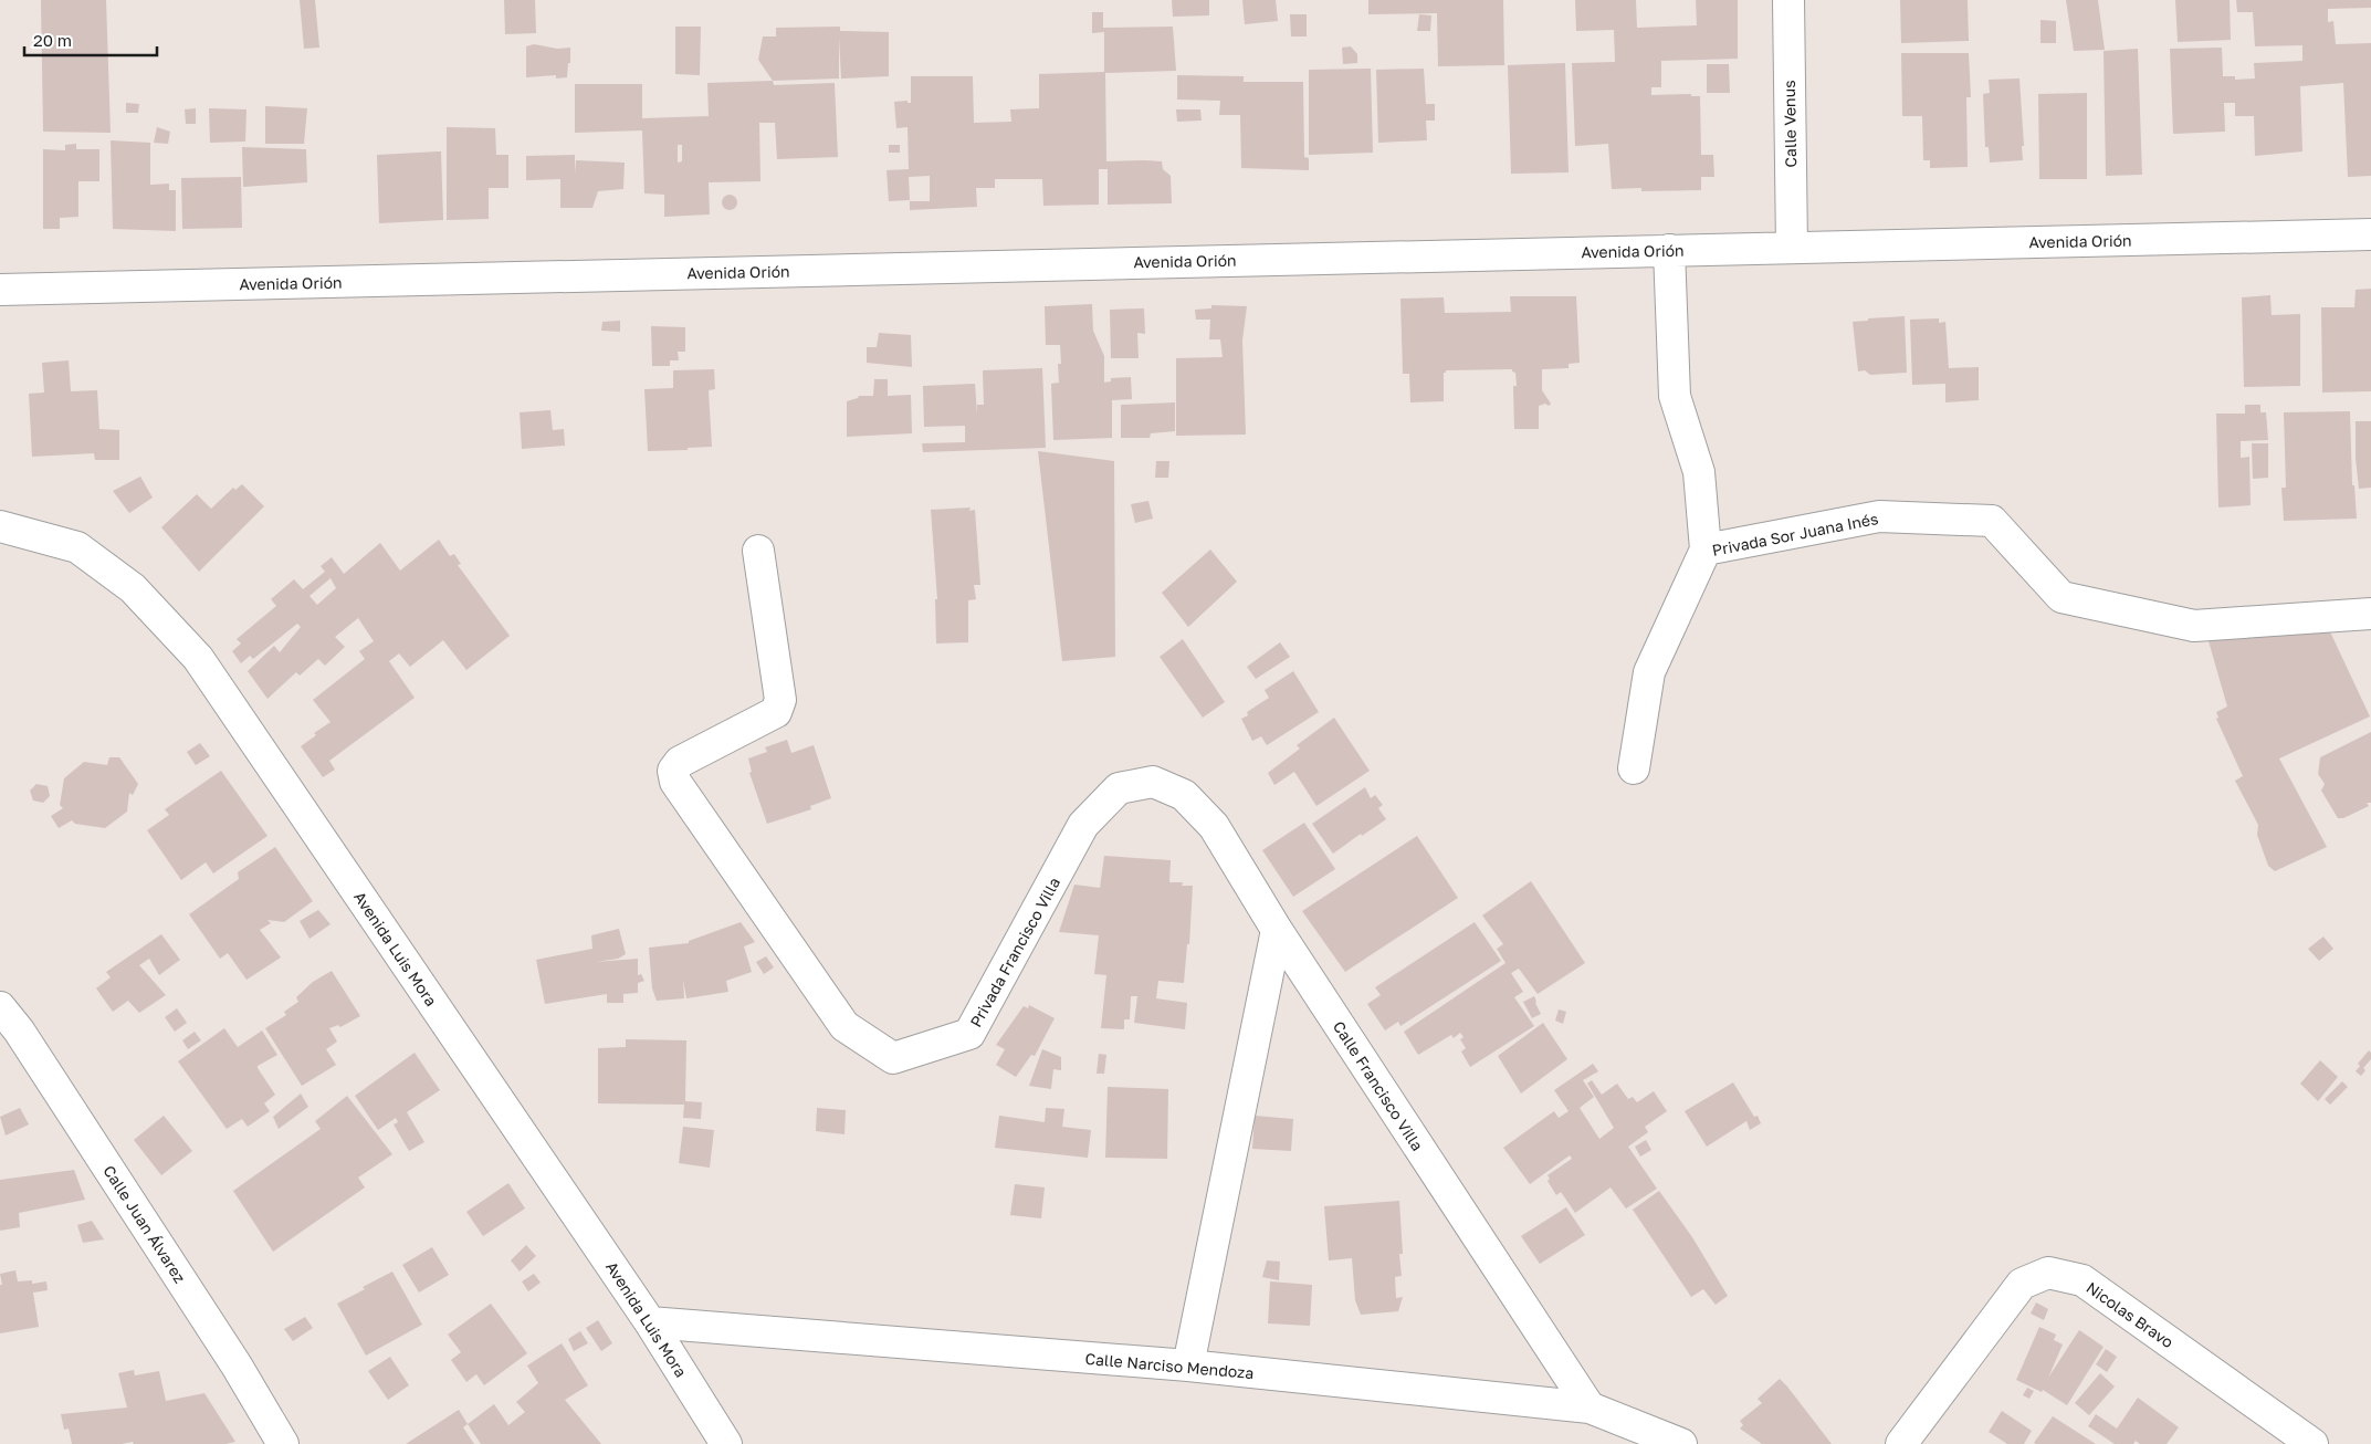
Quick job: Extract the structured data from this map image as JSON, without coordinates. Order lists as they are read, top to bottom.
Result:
{
  "streets": {
    "street": [
      "Calle Venus",
      "Avenida Orión",
      "Privada Sor Juana Inés",
      "Avenida Luis Mora",
      "Privada Francisco Villa",
      "Calle Francisco Villa",
      "Calle Juan Álvarez",
      "Nicolas Bravo",
      "Calle Narciso Mendoza"
    ]
  },
  "crossings": [
    ["Calle Venus", "Avenida Orión"],
    ["Avenida Luis Mora", "Calle Narciso Mendoza"],
    ["Privada Francisco Villa", "Calle Francisco Villa"],
    ["Calle Francisco Villa", "Calle Narciso Mendoza"]
  ],
  "scale_bar": "20 m"
}
